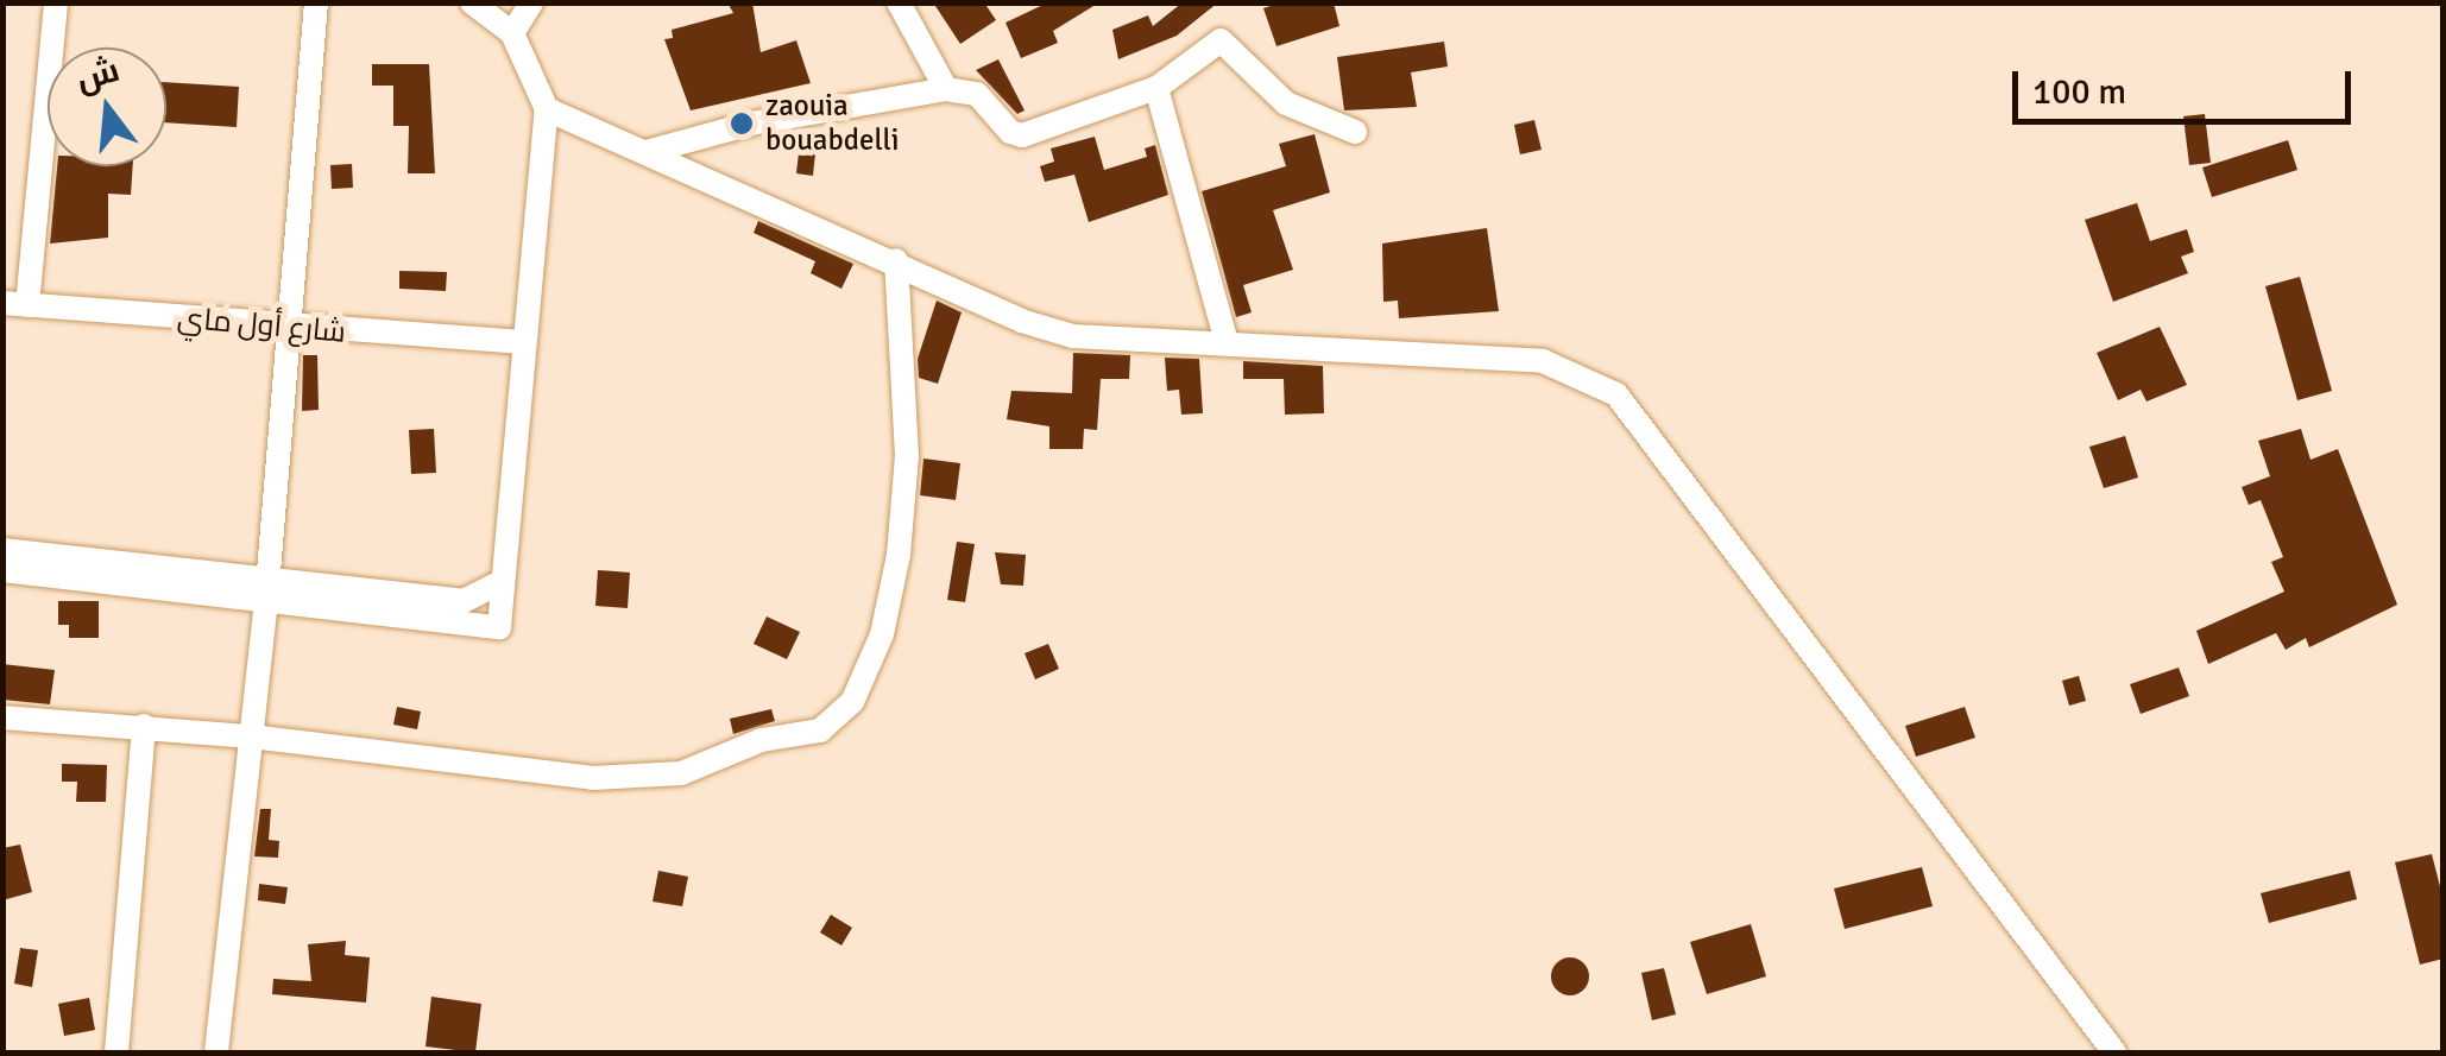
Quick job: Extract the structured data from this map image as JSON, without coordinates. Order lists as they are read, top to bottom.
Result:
{
  "streets": {
    "street": ["شارع أول ماي"]
  },
  "places": ["zaouia bouabdelli"],
  "scale_bar": "100 m",
  "north": "top"
}
